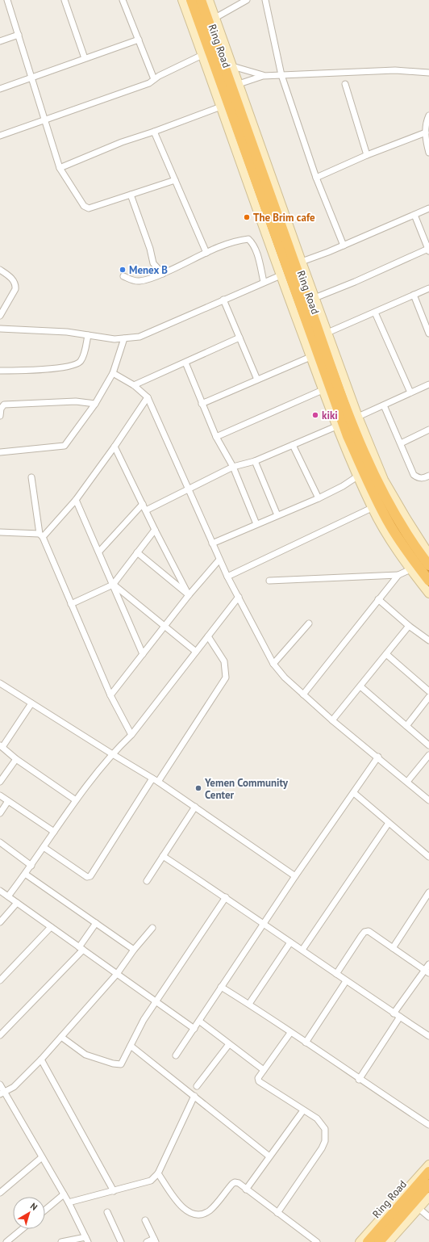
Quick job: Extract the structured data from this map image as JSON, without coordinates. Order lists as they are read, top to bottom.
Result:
{
  "streets": {
    "highway": ["Ring Road"]
  },
  "places": [
    "The Brim cafe",
    "Menex B",
    "kiki",
    "Yemen Community Center"
  ],
  "north": "top right"
}
